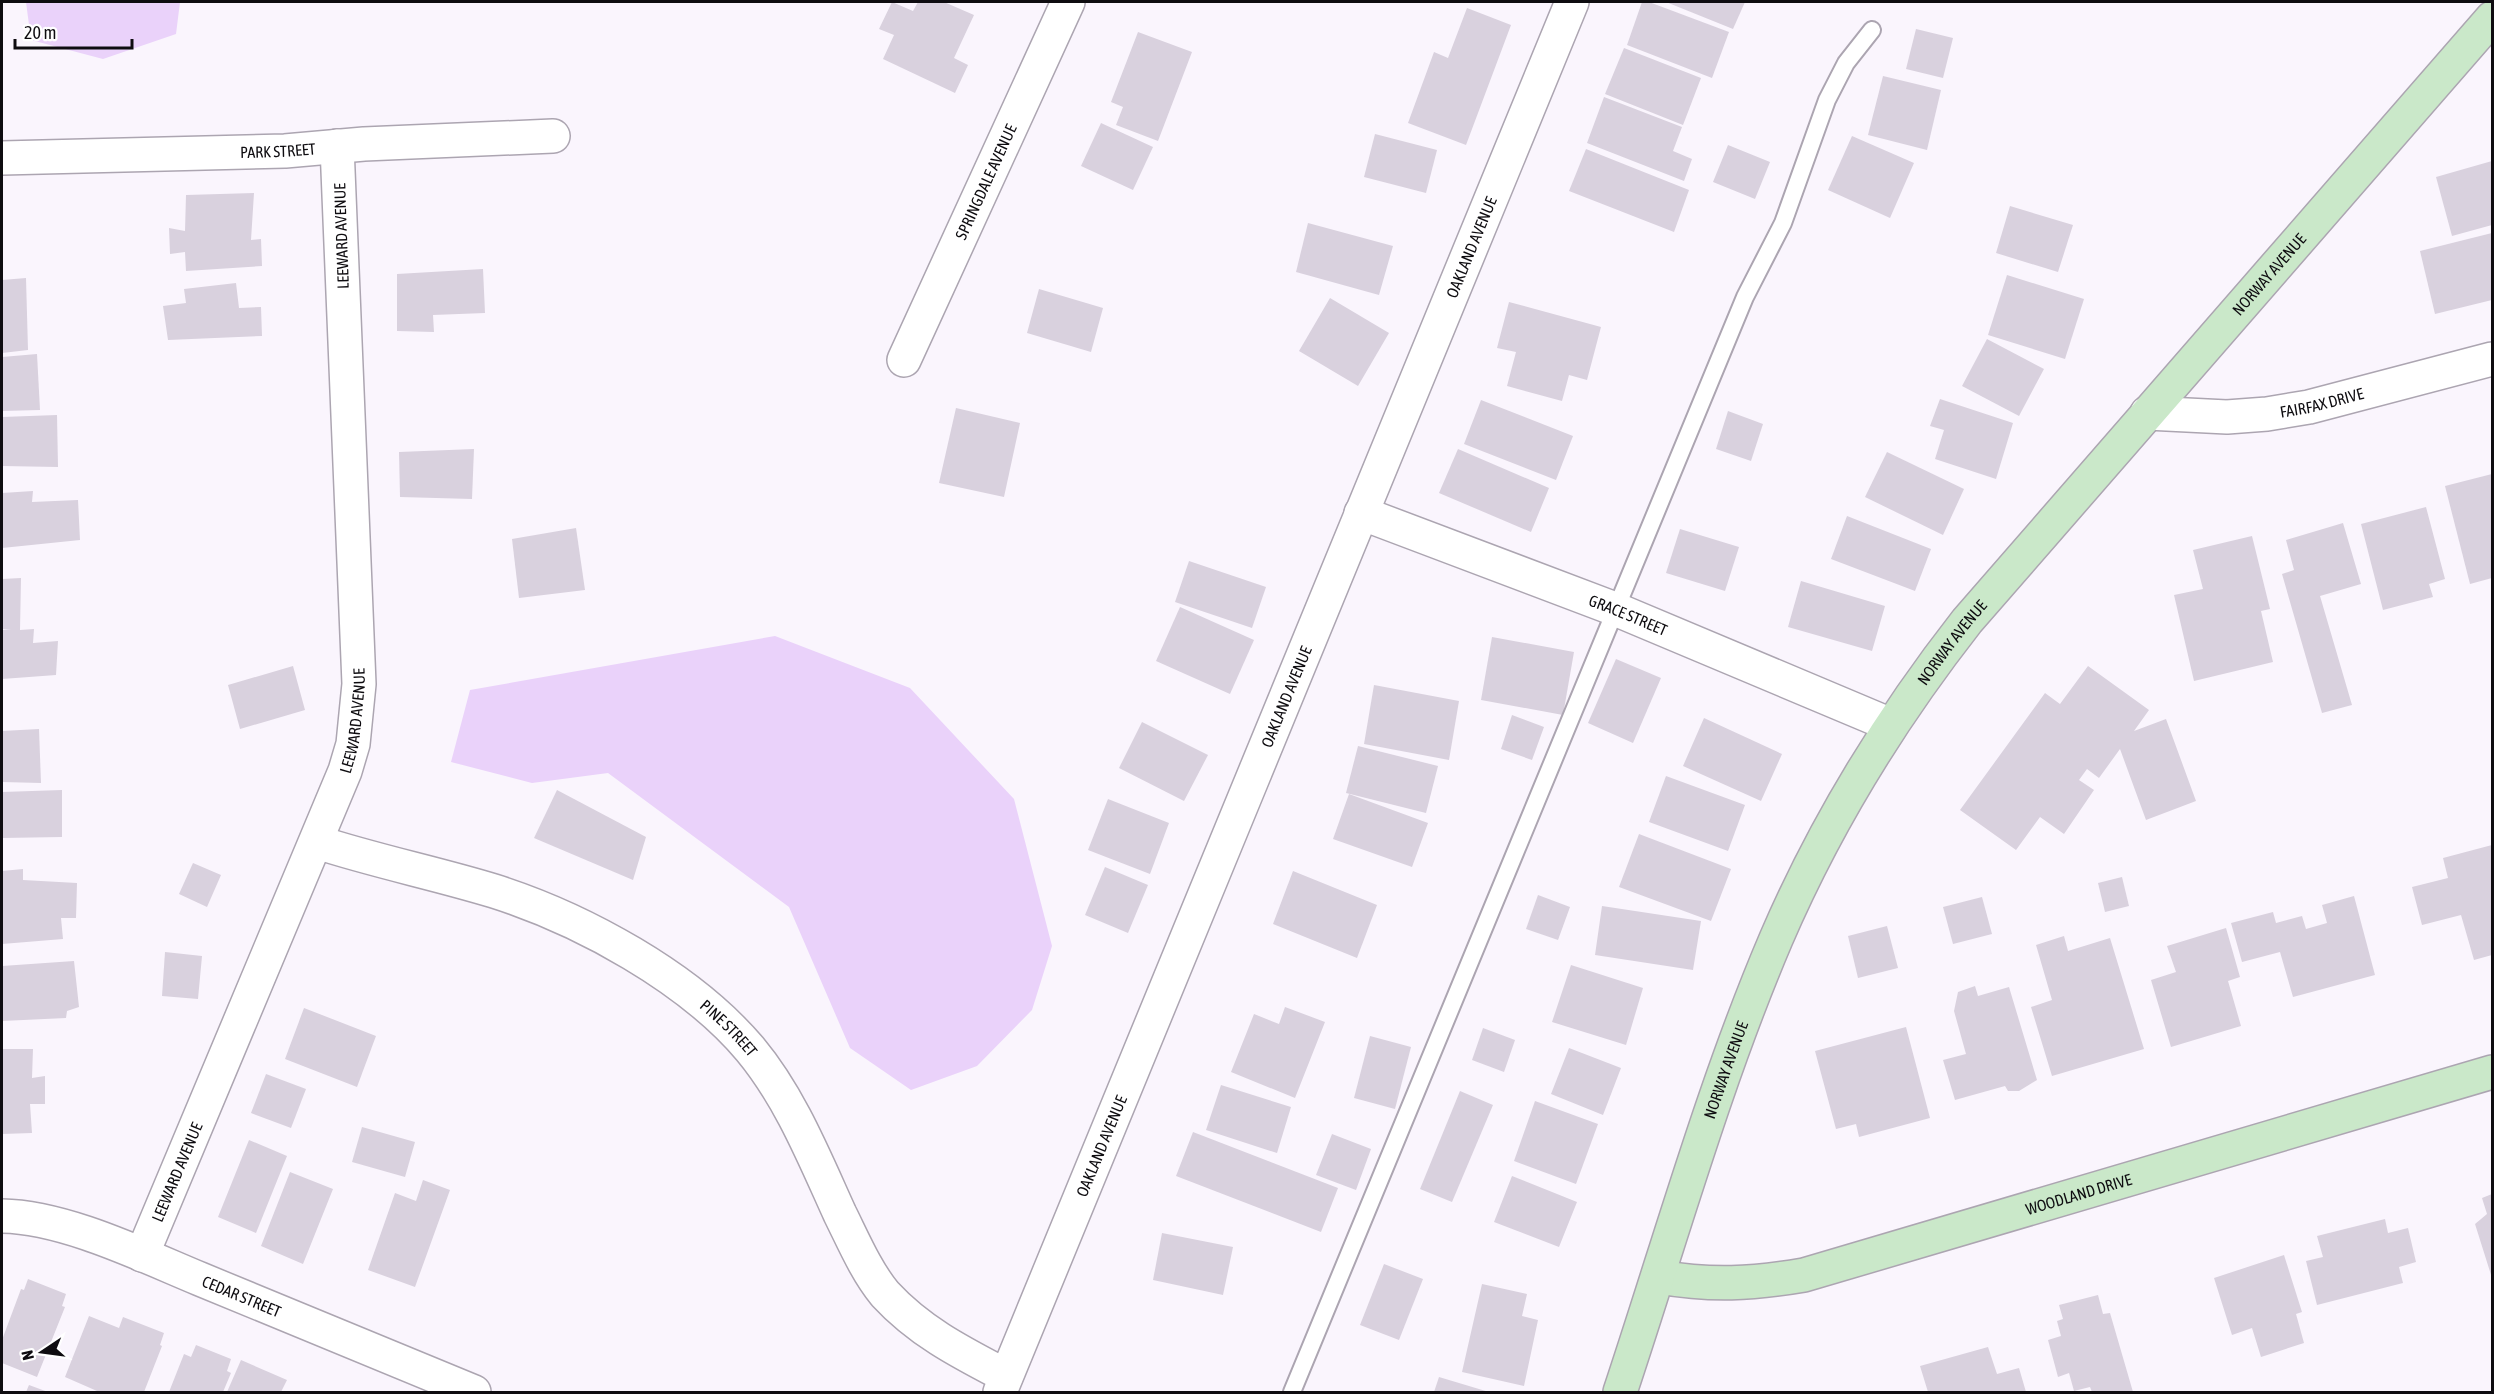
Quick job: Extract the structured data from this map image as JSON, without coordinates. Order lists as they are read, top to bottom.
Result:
{
  "streets": {
    "main road": ["NORWAY AVENUE", "WOODLAND DRIVE"],
    "street": [
      "PARK STREET",
      "SPRINGDALE AVENUE",
      "LEEWARD AVENUE",
      "OAKLAND AVENUE",
      "FAIRFAX DRIVE",
      "GRACE STREET",
      "PINE STREET",
      "CEDAR STREET"
    ]
  },
  "crossings": [
    ["PARK STREET", "LEEWARD AVENUE"],
    ["LEEWARD AVENUE", "PINE STREET"],
    ["LEEWARD AVENUE", "CEDAR STREET"],
    ["OAKLAND AVENUE", "GRACE STREET"],
    ["OAKLAND AVENUE", "PINE STREET"],
    ["NORWAY AVENUE", "FAIRFAX DRIVE"],
    ["NORWAY AVENUE", "GRACE STREET"],
    ["NORWAY AVENUE", "WOODLAND DRIVE"]
  ],
  "scale_bar": "20 m",
  "north": "left"
}
